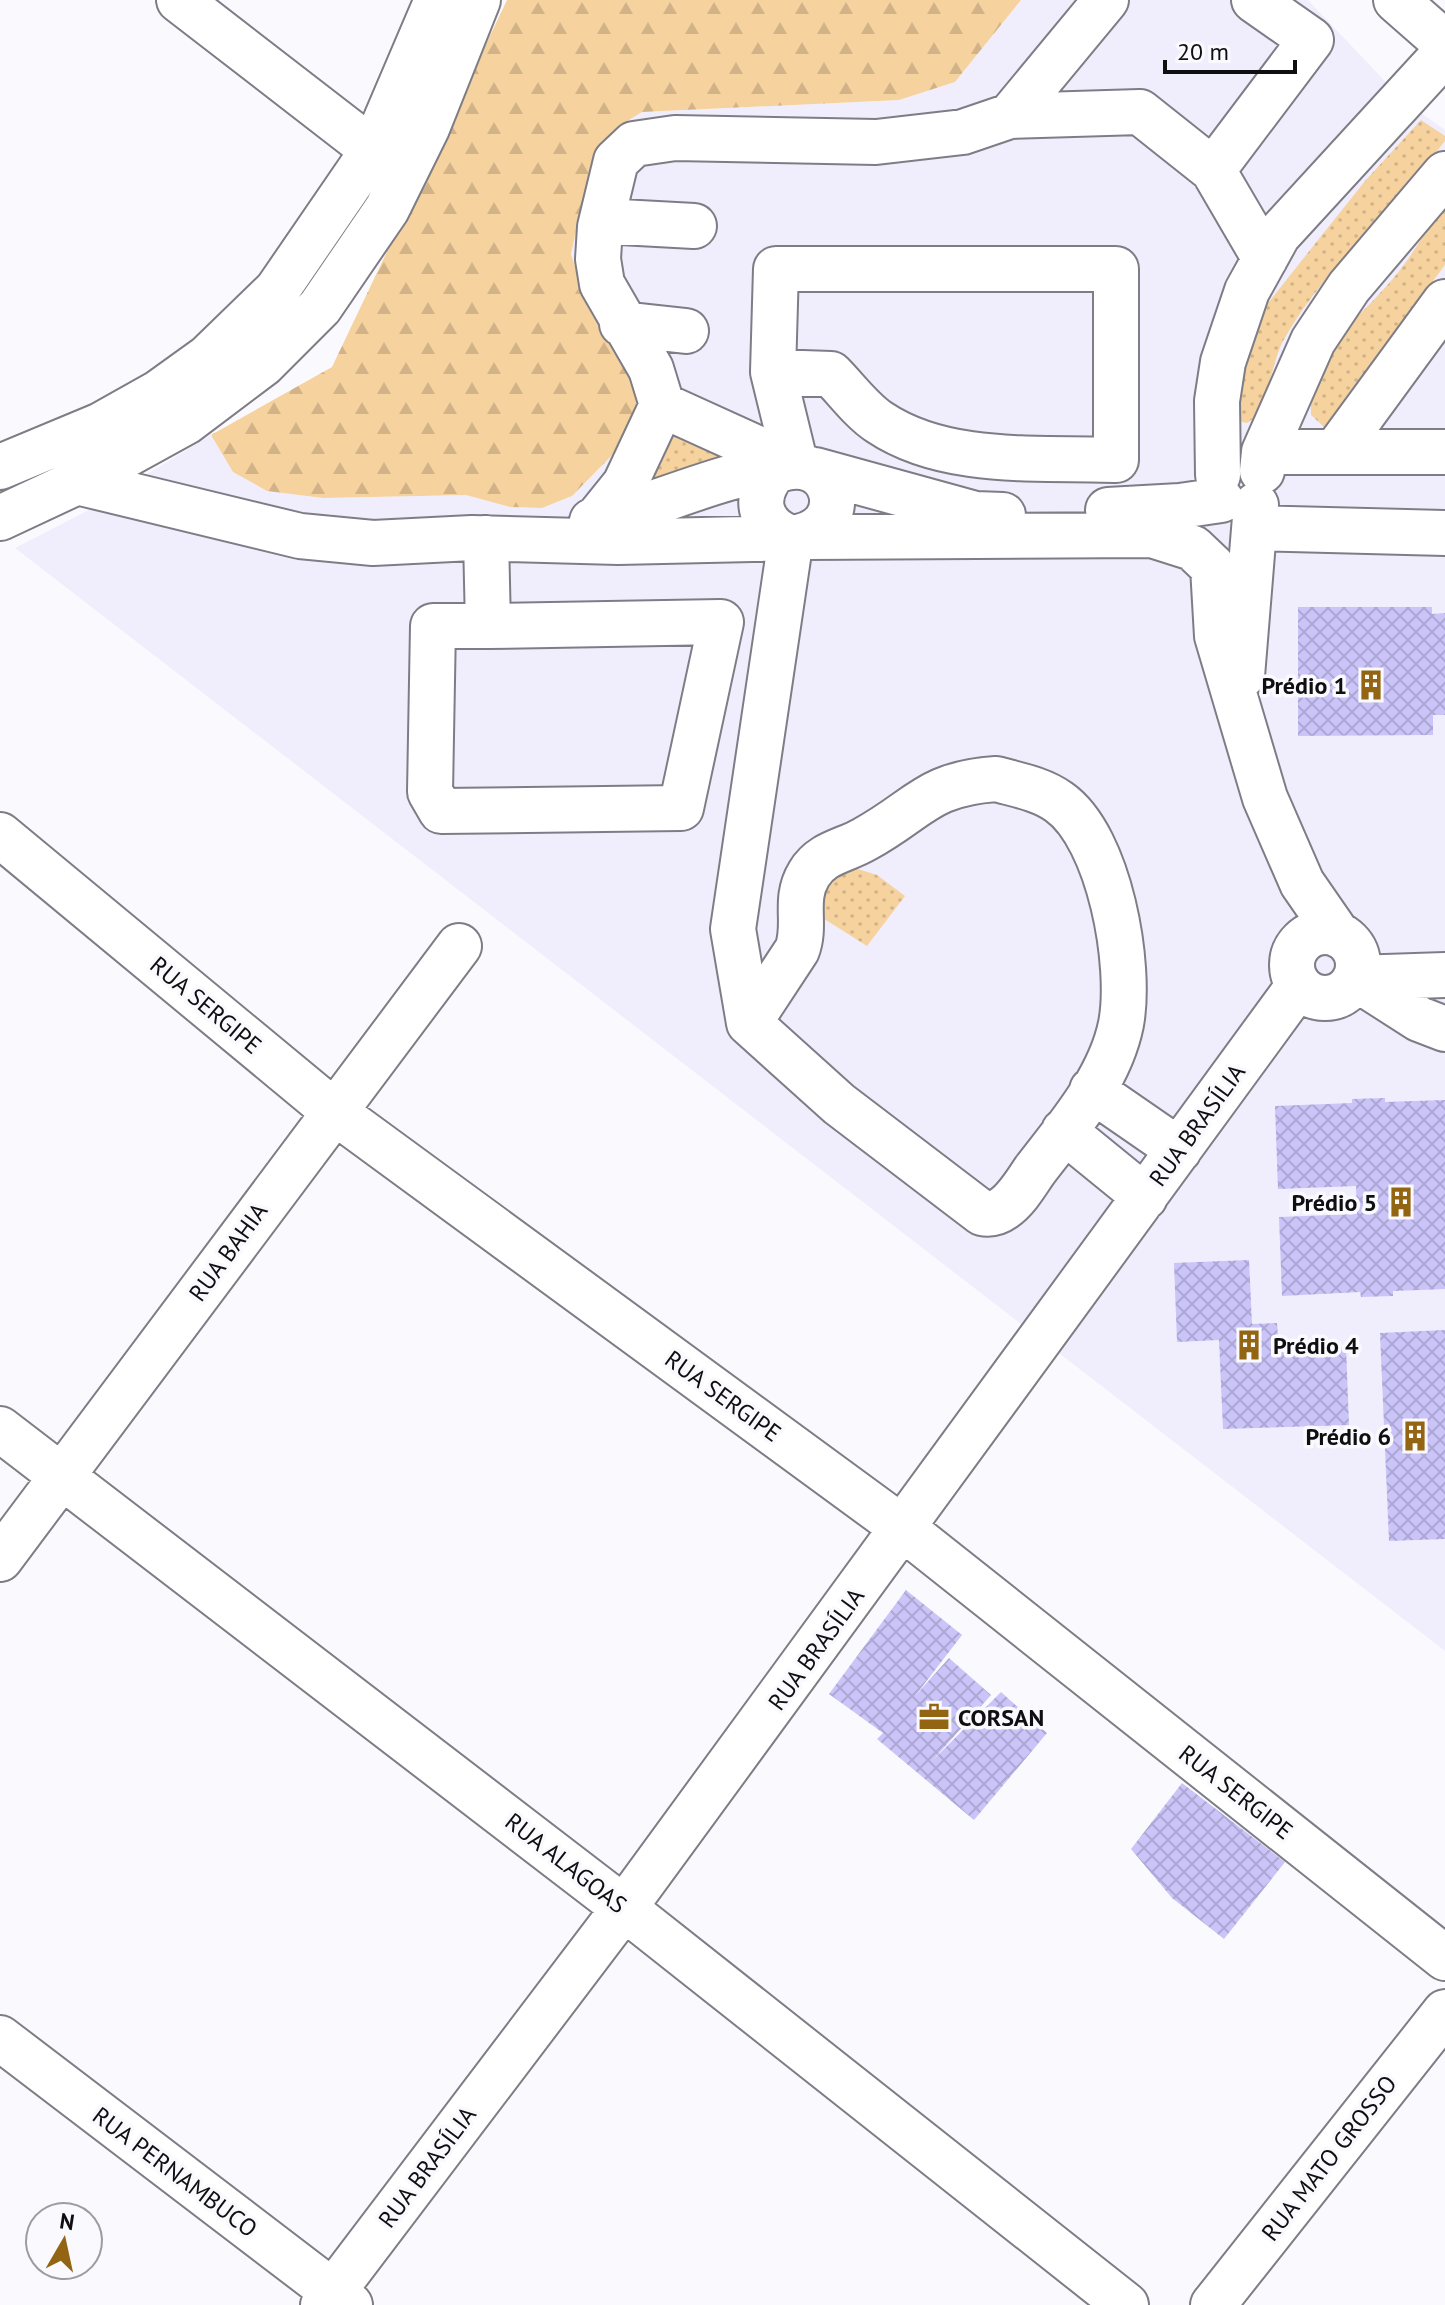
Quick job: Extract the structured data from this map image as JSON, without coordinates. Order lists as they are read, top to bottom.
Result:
{
  "streets": {
    "street": [
      "RUA SERGIPE",
      "RUA BRASÍLIA",
      "RUA BAHIA",
      "RUA ALAGOAS",
      "RUA MATO GROSSO",
      "RUA PERNAMBUCO"
    ]
  },
  "crossings": [
    ["RUA SERGIPE", "RUA BRASÍLIA"],
    ["RUA SERGIPE", "RUA BAHIA"],
    ["RUA BRASÍLIA", "RUA ALAGOAS"],
    ["RUA BRASÍLIA", "RUA PERNAMBUCO"],
    ["RUA BAHIA", "RUA ALAGOAS"]
  ],
  "places": {
    "building": [
      "Prédio 1",
      "Prédio 5",
      "Prédio 4",
      "Prédio 6"
    ],
    "office": ["CORSAN"]
  },
  "scale_bar": "20 m",
  "north": "top"
}
